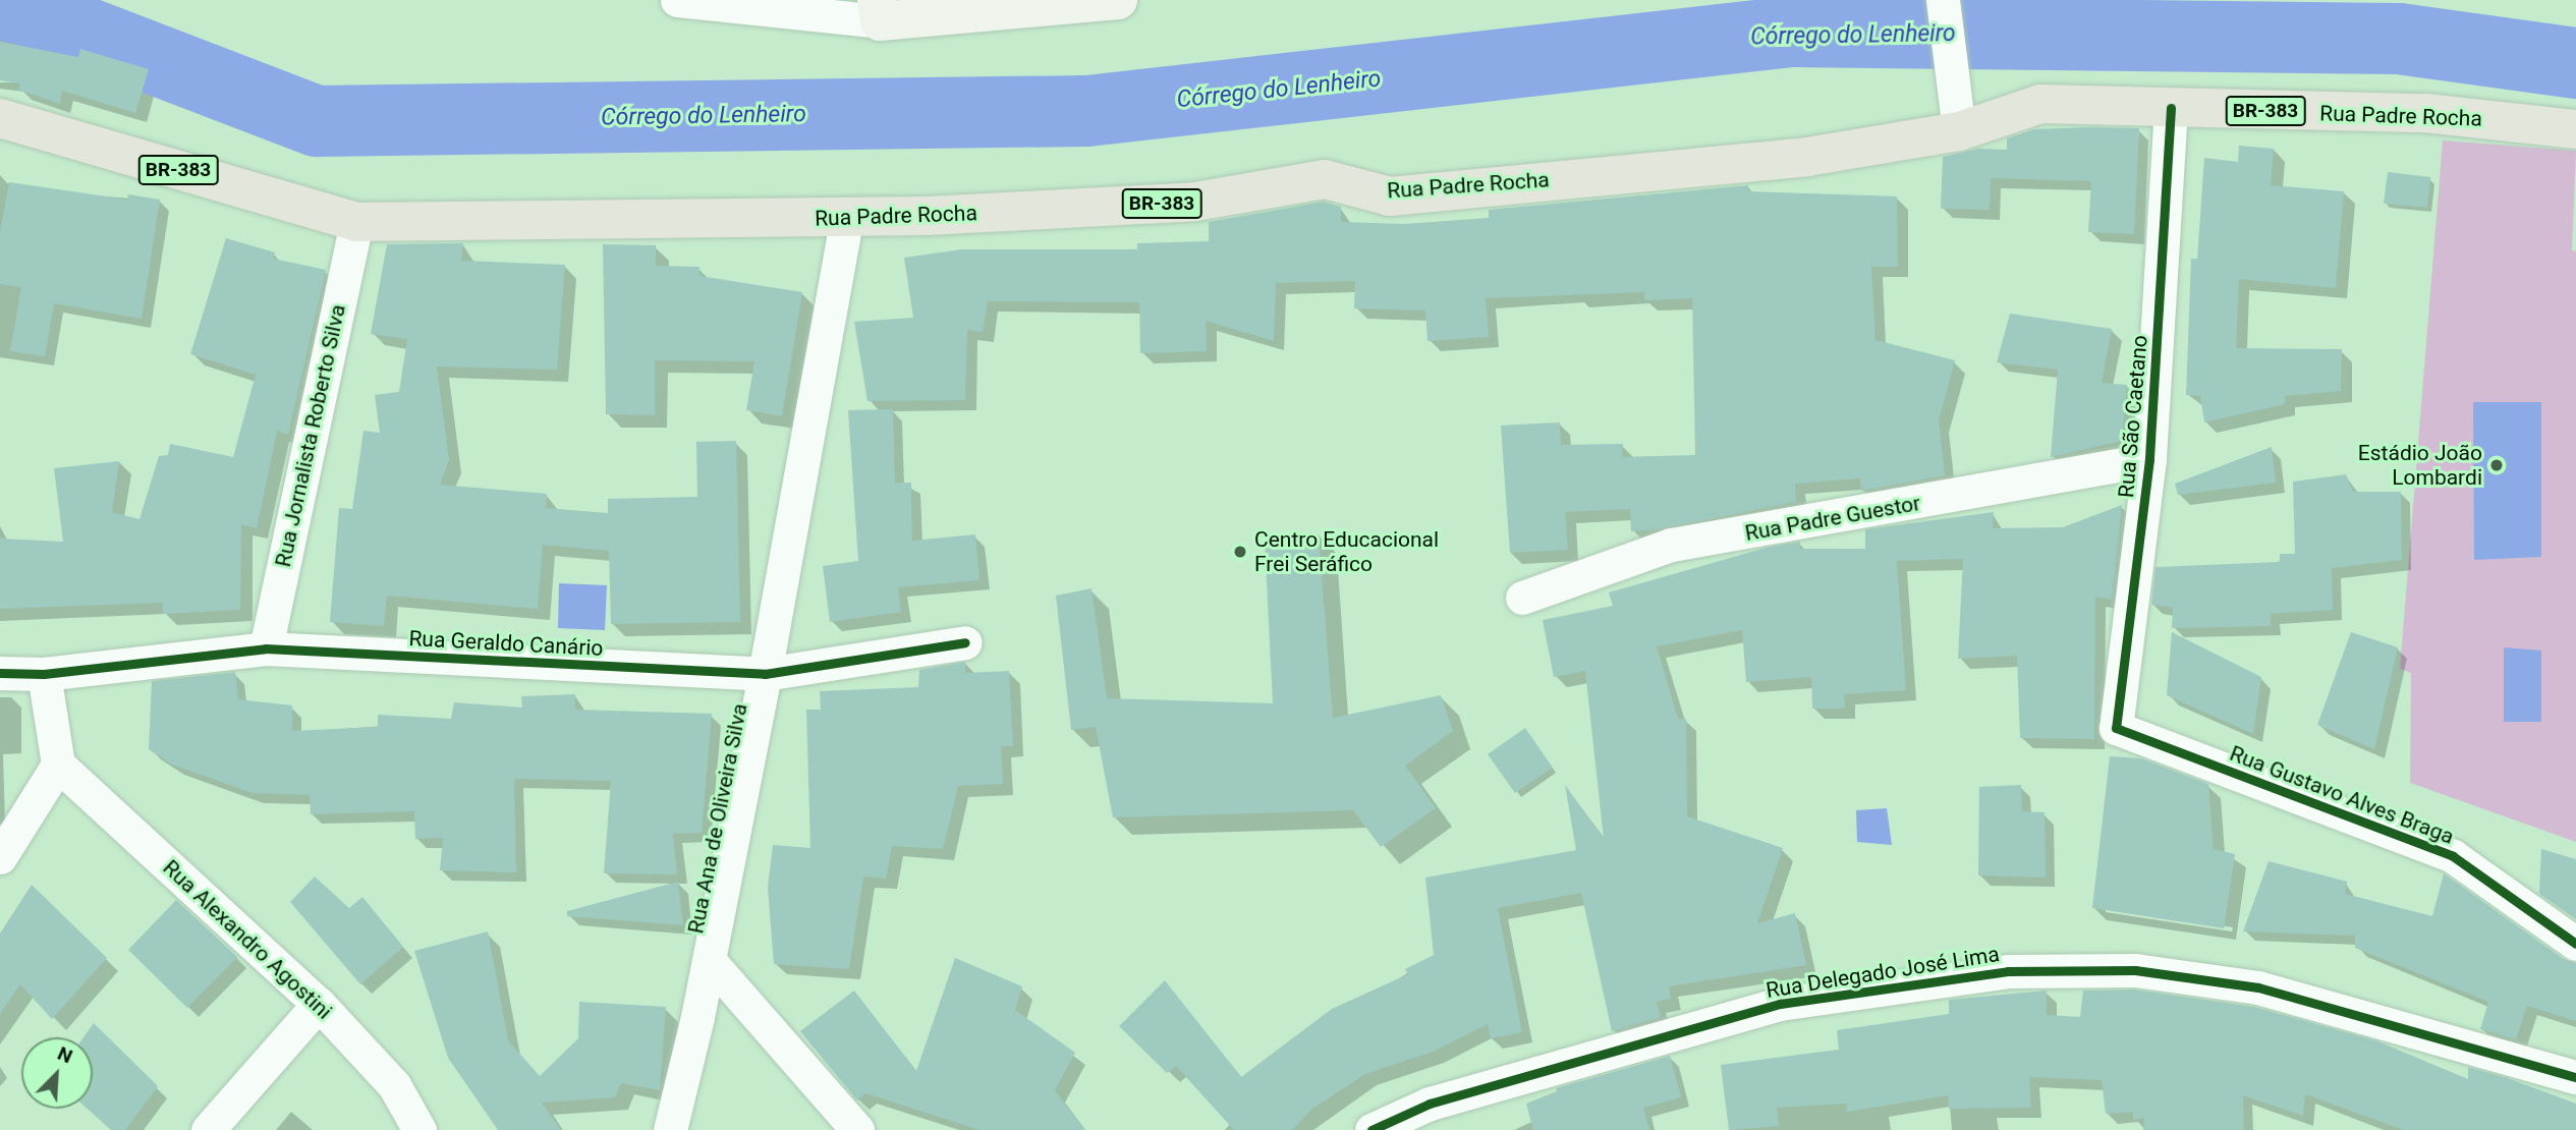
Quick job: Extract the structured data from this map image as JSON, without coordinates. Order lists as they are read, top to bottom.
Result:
{
  "streets": {
    "highway": ["BR-383", "Rua Padre Rocha"],
    "street": [
      "Rua São Caetano",
      "Rua Jornalista Roberto Silva",
      "Rua Padre Guestor",
      "Rua Geraldo Canário",
      "Rua Gustavo Alves Braga",
      "Rua Ana de Oliveira Silva",
      "Rua Alexandro Agostini",
      "Rua Delegado José Lima"
    ]
  },
  "crossings": [
    ["BR-383", "Rua Padre Rocha"],
    ["BR-383", "Rua Jornalista Roberto Silva"],
    ["Rua Padre Rocha", "Rua São Caetano"],
    ["Rua Padre Rocha", "Rua Jornalista Roberto Silva"],
    ["Rua Padre Rocha", "Rua Ana de Oliveira Silva"],
    ["Rua São Caetano", "Rua Padre Guestor"],
    ["Rua São Caetano", "Rua Gustavo Alves Braga"],
    ["Rua Jornalista Roberto Silva", "Rua Geraldo Canário"],
    ["Rua Geraldo Canário", "Rua Ana de Oliveira Silva"]
  ],
  "water": ["Córrego do Lenheiro"],
  "places": ["Estádio João Lombardi", "Centro Educacional Frei Seráfico"],
  "north": "top right"
}
